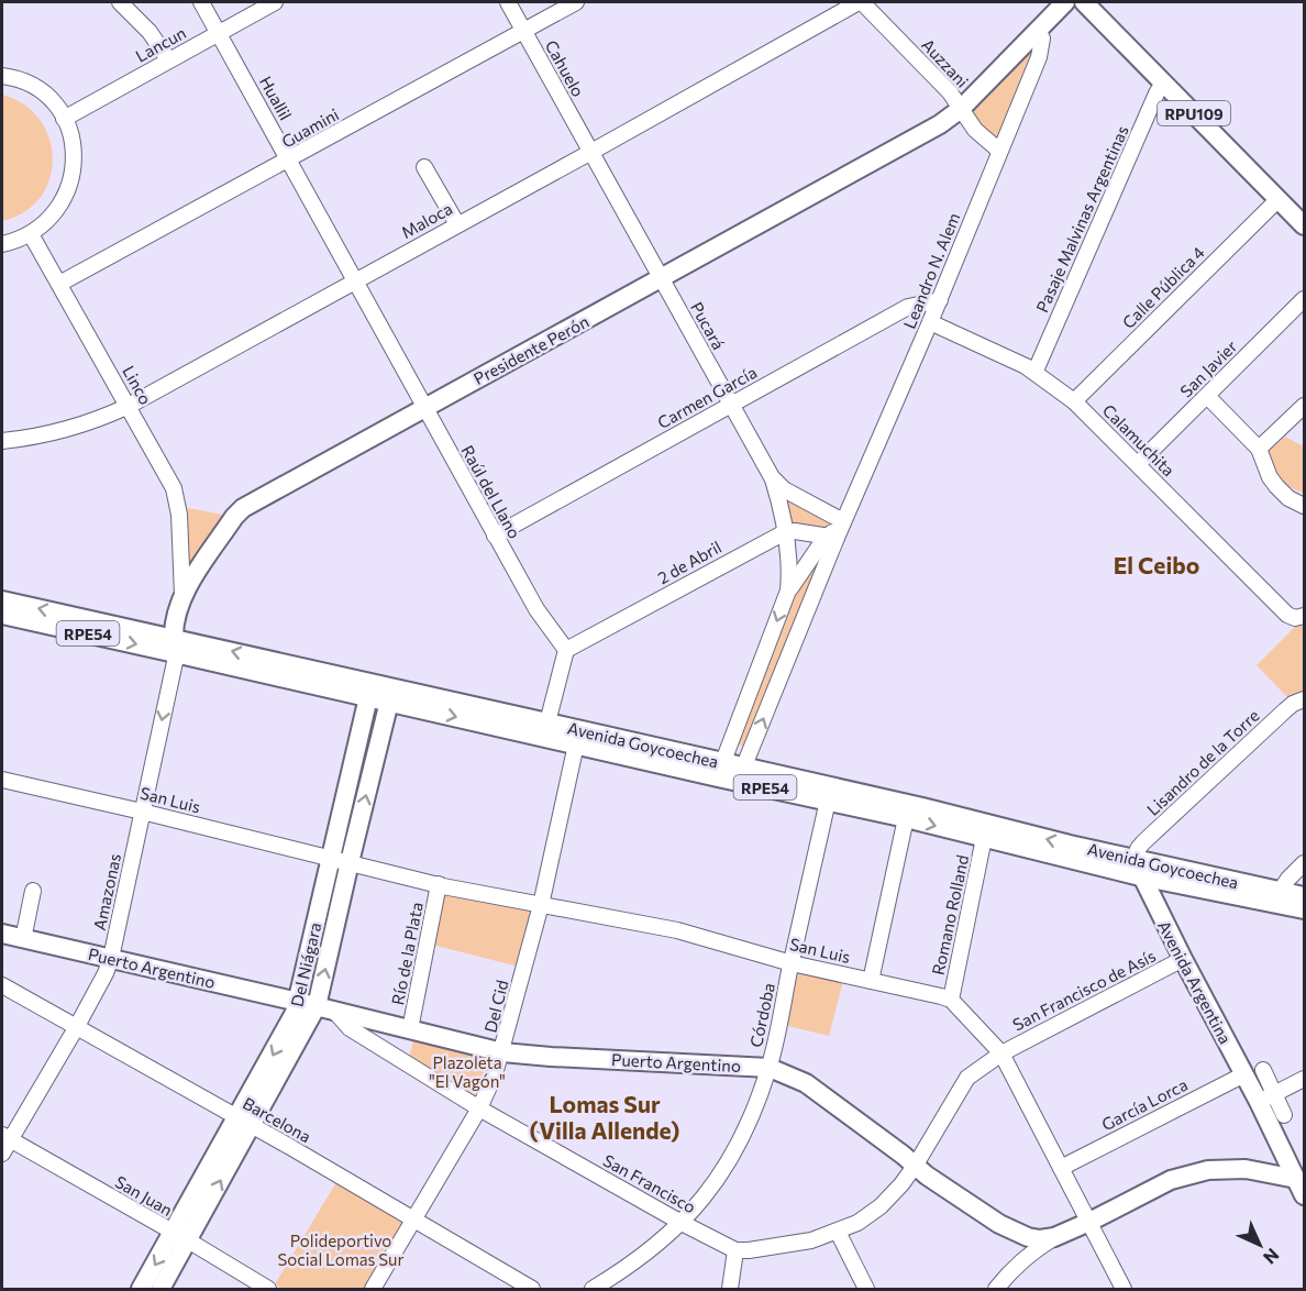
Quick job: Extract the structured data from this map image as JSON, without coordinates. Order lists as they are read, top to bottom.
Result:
{
  "streets": {
    "main road": [
      "RPU109",
      "Presidente Perón",
      "RPE54",
      "Avenida Goycoechea",
      "Del Niágara",
      "Puerto Argentino",
      "Avenida Argentina"
    ],
    "street": [
      "Lancun",
      "Auzzani",
      "Cahuelo",
      "Huallil",
      "Guamini",
      "Pasaje Malvinas Argentinas",
      "Maloca",
      "Leandro N. Alem",
      "Calle Pública 4",
      "Pucará",
      "San Javier",
      "Linco",
      "Carmen García",
      "Calamuchita",
      "Raúl del Llano",
      "2 de Abril",
      "Lisandro de la Torre",
      "San Luis",
      "Amazonas",
      "Romano Rolland",
      "Río de la Plata",
      "San Francisco de Asís",
      "Del Cid",
      "Córdoba",
      "García Lorca",
      "Barcelona",
      "San Francisco",
      "San Juan"
    ]
  },
  "crossings": [
    ["Lancun", "Huallil"],
    ["Auzzani", "Maloca"],
    ["Auzzani", "Leandro N. Alem"],
    ["Auzzani", "Presidente Perón"],
    ["Cahuelo", "Guamini"],
    ["Cahuelo", "Maloca"],
    ["Cahuelo", "Pucará"],
    ["Huallil", "Guamini"],
    ["Huallil", "Maloca"],
    ["Huallil", "Raúl del Llano"],
    ["RPU109", "Pasaje Malvinas Argentinas"],
    ["RPU109", "Calle Pública 4"],
    ["Guamini", "Linco"],
    ["Pasaje Malvinas Argentinas", "Calamuchita"],
    ["Maloca", "Pucará"],
    ["Maloca", "Linco"],
    ["Maloca", "Raúl del Llano"],
    ["Leandro N. Alem", "Pucará"],
    ["Leandro N. Alem", "Presidente Perón"],
    ["Leandro N. Alem", "Carmen García"],
    ["Leandro N. Alem", "Calamuchita"],
    ["Leandro N. Alem", "2 de Abril"],
    ["Leandro N. Alem", "Avenida Goycoechea"],
    ["Calle Pública 4", "Calamuchita"],
    ["Pucará", "Presidente Perón"],
    ["Pucará", "Carmen García"],
    ["Presidente Perón", "Linco"],
    ["Presidente Perón", "Raúl del Llano"],
    ["Presidente Perón", "RPE54"],
    ["Presidente Perón", "Avenida Goycoechea"],
    ["Presidente Perón", "Amazonas"],
    ["San Javier", "Calamuchita"],
    ["Carmen García", "Raúl del Llano"],
    ["Raúl del Llano", "2 de Abril"],
    ["RPE54", "Avenida Goycoechea"],
    ["RPE54", "Amazonas"],
    ["Avenida Goycoechea", "Lisandro de la Torre"],
    ["Avenida Goycoechea", "Amazonas"],
    ["Avenida Goycoechea", "Romano Rolland"],
    ["Avenida Goycoechea", "Del Niágara"],
    ["Avenida Goycoechea", "Avenida Argentina"],
    ["Avenida Goycoechea", "Del Cid"],
    ["Avenida Goycoechea", "Córdoba"],
    ["Lisandro de la Torre", "Avenida Argentina"],
    ["San Luis", "Amazonas"],
    ["San Luis", "Romano Rolland"],
    ["San Luis", "Río de la Plata"],
    ["San Luis", "Del Niágara"],
    ["San Luis", "Del Cid"],
    ["San Luis", "Córdoba"],
    ["Amazonas", "Puerto Argentino"],
    ["Amazonas", "Barcelona"],
    ["Amazonas", "San Juan"],
    ["Río de la Plata", "Puerto Argentino"],
    ["Del Niágara", "Puerto Argentino"],
    ["Del Niágara", "Barcelona"],
    ["Del Niágara", "San Juan"],
    ["Puerto Argentino", "Avenida Argentina"],
    ["Puerto Argentino", "Del Cid"],
    ["Puerto Argentino", "Córdoba"],
    ["Avenida Argentina", "San Francisco de Asís"],
    ["Avenida Argentina", "García Lorca"],
    ["Del Cid", "Barcelona"],
    ["Del Cid", "San Francisco"],
    ["Córdoba", "San Francisco"]
  ],
  "districts": ["El Ceibo", "Lomas Sur (Villa Allende)"],
  "parks": ["Plazoleta \"El Vagón\"", "Polideportivo Social Lomas Sur"],
  "north": "bottom right"
}
